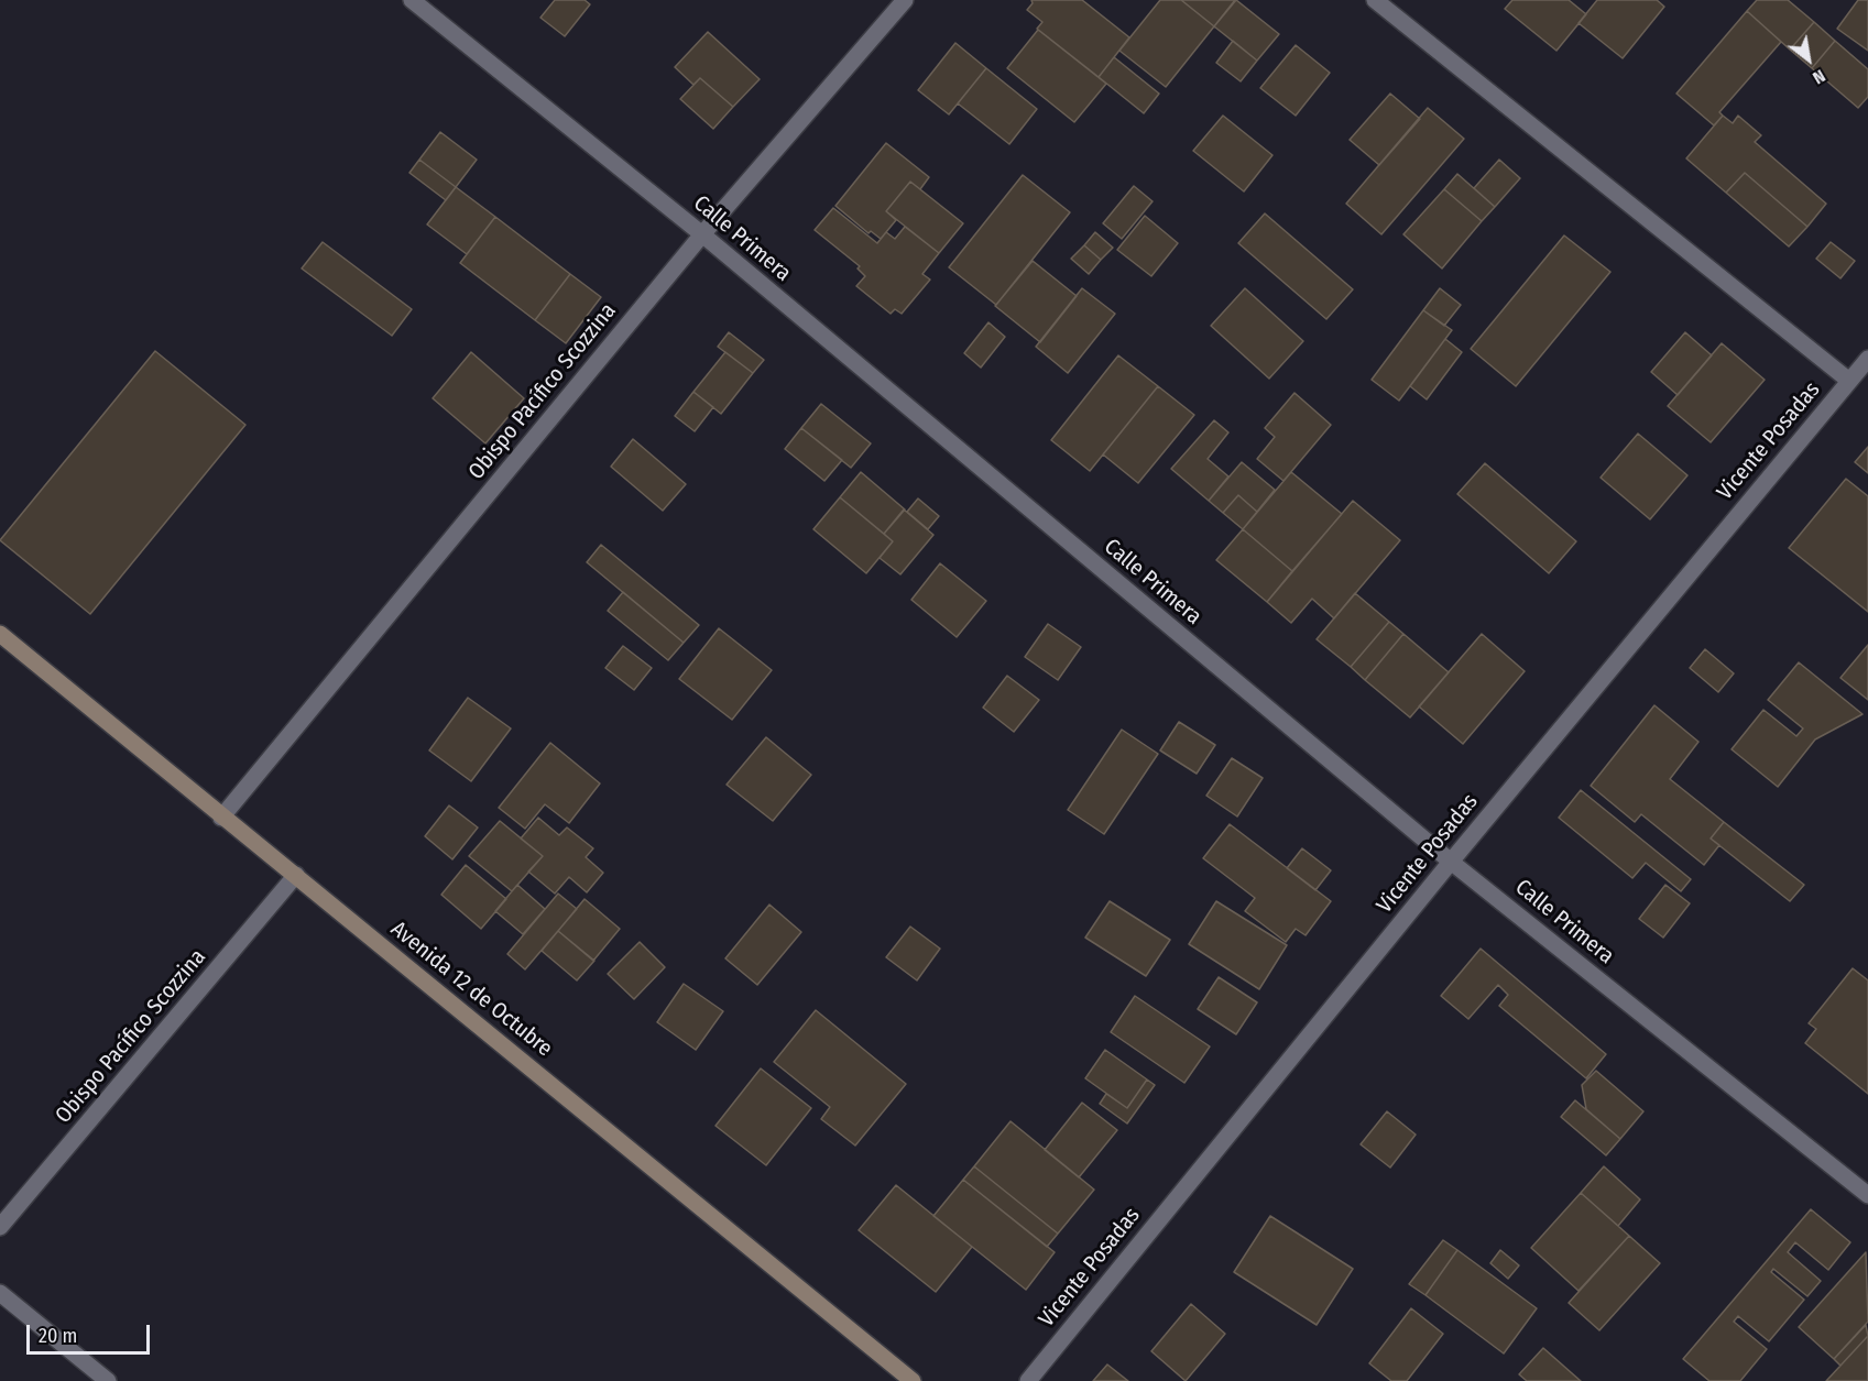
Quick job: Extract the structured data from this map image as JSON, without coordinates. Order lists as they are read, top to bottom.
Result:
{
  "streets": {
    "main road": ["Avenida 12 de Octubre"],
    "street": ["Calle Primera", "Obispo Pacífico Scozzina", "Vicente Posadas"]
  },
  "crossings": [
    ["Calle Primera", "Obispo Pacífico Scozzina"],
    ["Calle Primera", "Vicente Posadas"],
    ["Obispo Pacífico Scozzina", "Avenida 12 de Octubre"]
  ],
  "scale_bar": "20 m",
  "north": "bottom right"
}
